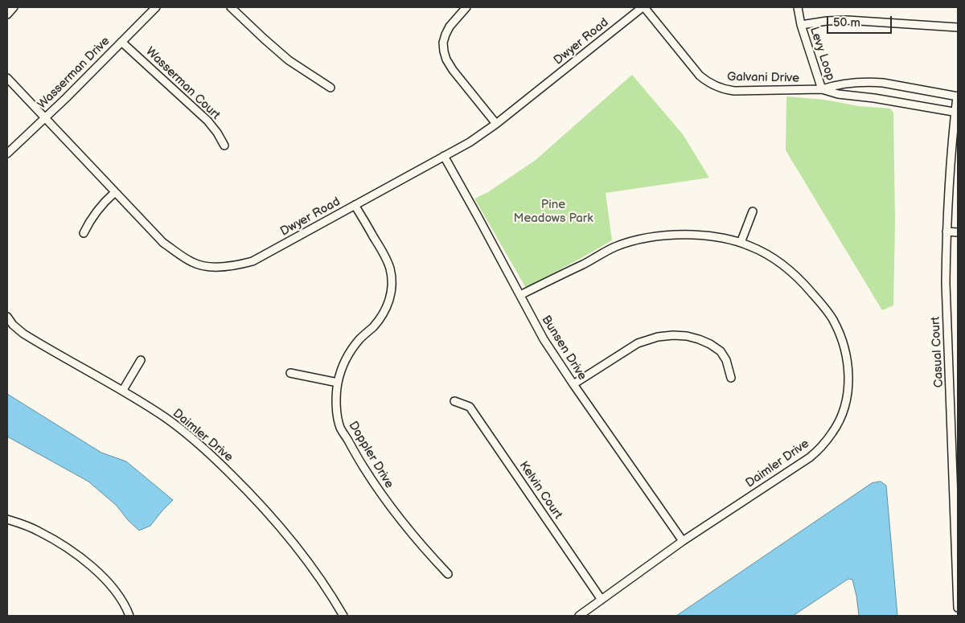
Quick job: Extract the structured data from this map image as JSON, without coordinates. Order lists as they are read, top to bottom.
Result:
{
  "streets": {
    "street": [
      "Dwyer Road",
      "Levy Loop",
      "Wasserman Drive",
      "Galvani Drive",
      "Wasserman Court",
      "Bunsen Drive",
      "Casual Court",
      "Daimler Drive",
      "Doppler Drive",
      "Kelvin Court"
    ]
  },
  "crossings": [
    ["Dwyer Road", "Wasserman Drive"],
    ["Dwyer Road", "Galvani Drive"],
    ["Dwyer Road", "Bunsen Drive"],
    ["Dwyer Road", "Doppler Drive"],
    ["Levy Loop", "Galvani Drive"],
    ["Wasserman Drive", "Wasserman Court"],
    ["Galvani Drive", "Casual Court"],
    ["Bunsen Drive", "Daimler Drive"],
    ["Daimler Drive", "Kelvin Court"]
  ],
  "parks": ["Pine Meadows Park"],
  "scale_bar": "50 m"
}
